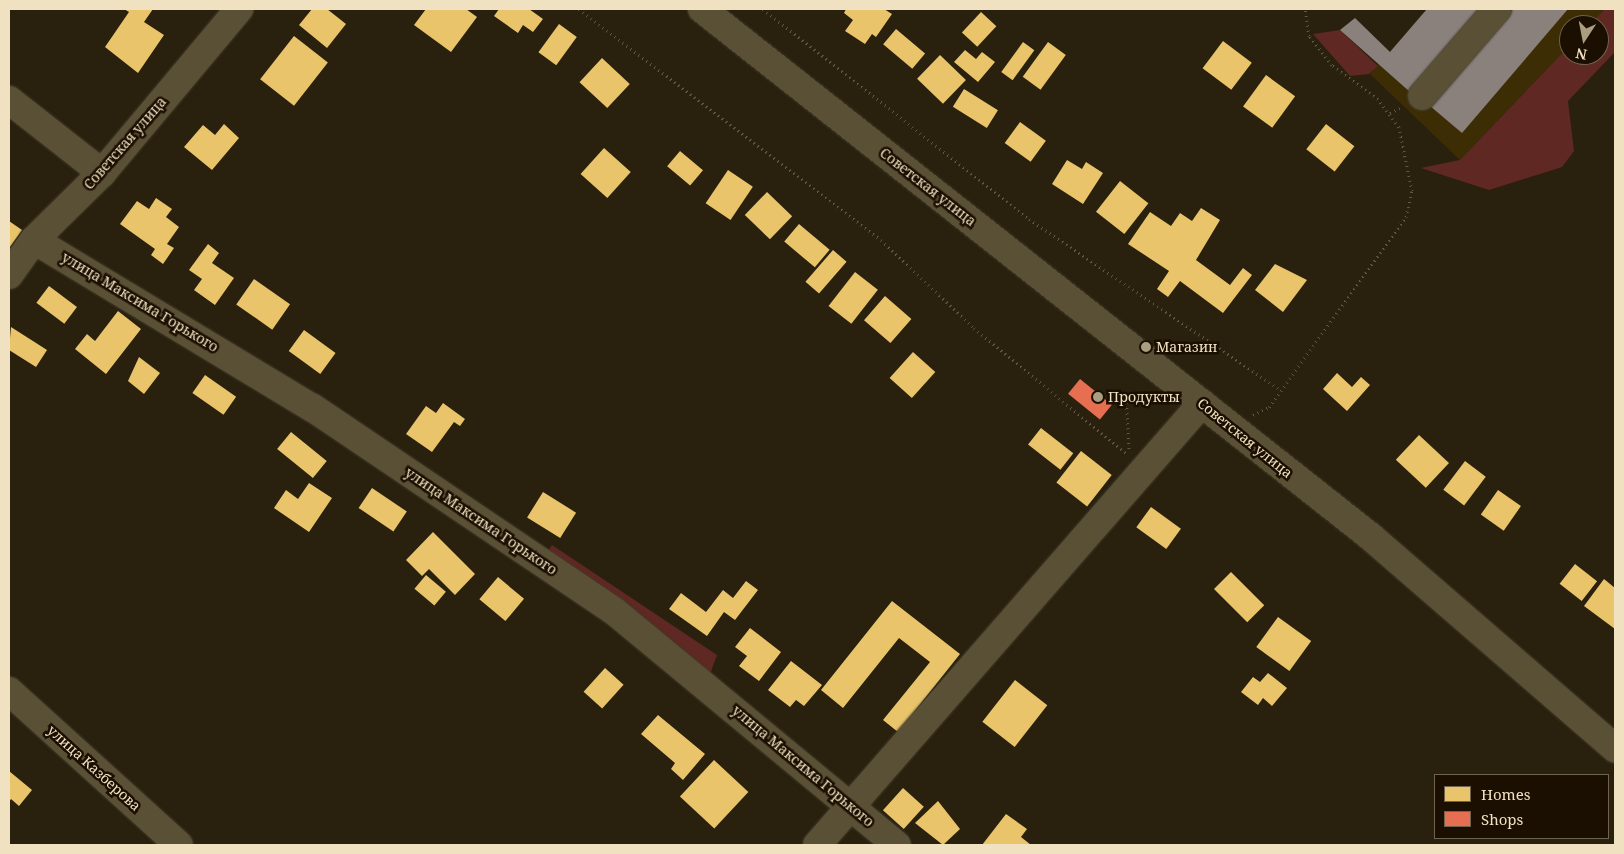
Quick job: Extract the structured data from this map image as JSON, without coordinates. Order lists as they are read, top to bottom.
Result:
{
  "streets": {
    "street": ["Советская улица", "улица Максима Горького", "улица Казберова"]
  },
  "crossings": [
    ["Советская улица", "улица Максима Горького"]
  ],
  "places": ["Магазин", "Продукты"],
  "legend": ["Homes", "Shops"],
  "north": "bottom"
}
